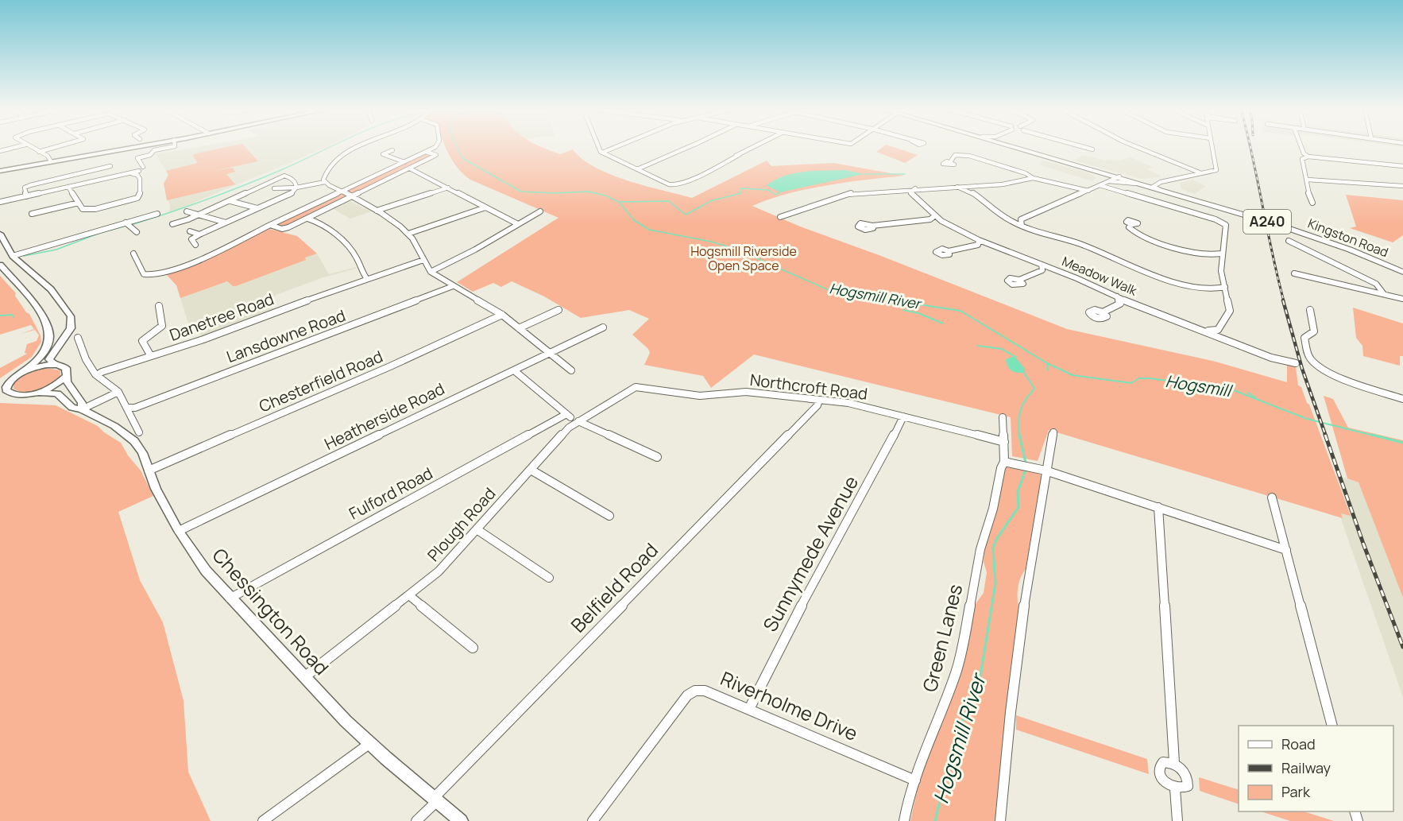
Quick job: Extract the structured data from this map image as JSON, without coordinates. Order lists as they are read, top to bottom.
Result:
{
  "streets": {
    "highway": ["A240", "Kingston Road"],
    "main road": ["Chessington Road"],
    "street": [
      "Meadow Walk",
      "Danetree Road",
      "Lansdowne Road",
      "Chesterfield Road",
      "Northcroft Road",
      "Heatherside Road",
      "Fulford Road",
      "Plough Road",
      "Sunnymede Avenue",
      "Belfield Road",
      "Green Lanes",
      "Riverholme Drive"
    ]
  },
  "crossings": [
    ["Chesterfield Road", "Chessington Road"],
    ["Northcroft Road", "Plough Road"],
    ["Northcroft Road", "Sunnymede Avenue"],
    ["Northcroft Road", "Belfield Road"],
    ["Northcroft Road", "Green Lanes"],
    ["Heatherside Road", "Fulford Road"],
    ["Heatherside Road", "Chessington Road"],
    ["Fulford Road", "Chessington Road"],
    ["Plough Road", "Chessington Road"],
    ["Sunnymede Avenue", "Riverholme Drive"],
    ["Belfield Road", "Chessington Road"],
    ["Green Lanes", "Riverholme Drive"]
  ],
  "water": ["Hogsmill River", "Hogsmill"],
  "parks": ["Hogsmill Riverside Open Space"],
  "legend": ["Road", "Railway", "Park"]
}
